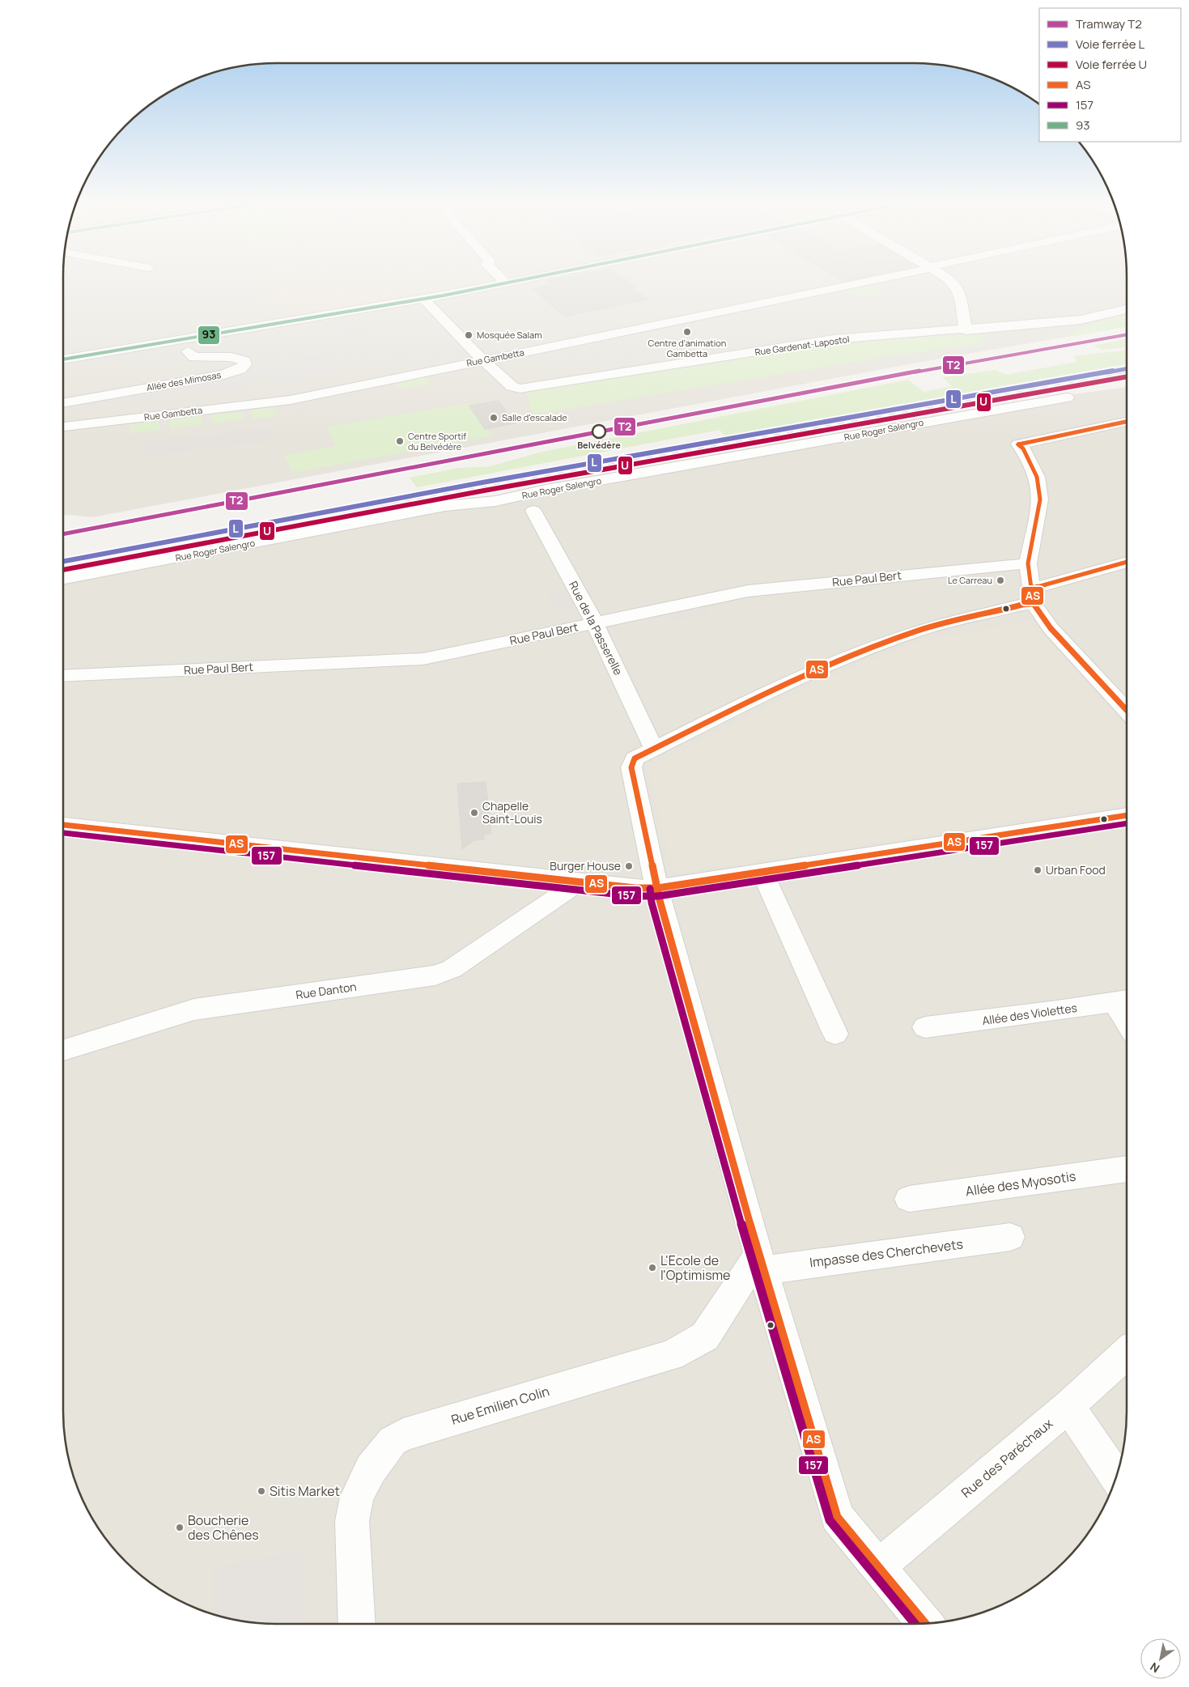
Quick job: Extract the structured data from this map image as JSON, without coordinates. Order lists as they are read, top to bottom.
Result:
{
  "streets": {
    "street": [
      "Rue Gardenat-Lapostol",
      "Rue Gambetta",
      "Allée des Mimosas",
      "Rue Roger Salengro",
      "Rue Paul Bert",
      "Rue de la Passerelle",
      "Rue Danton",
      "Allée des Violettes",
      "Allée des Myosotis",
      "Impasse des Cherchevets",
      "Rue Emilien Colin",
      "Rue des Paréchaux"
    ]
  },
  "crossings": [
    ["Rue Gardenat-Lapostol", "Rue Gambetta"],
    ["Rue Paul Bert", "Rue de la Passerelle"],
    ["Impasse des Cherchevets", "Rue Emilien Colin"]
  ],
  "places": [
    "Centre d'animation Gambetta",
    "Mosquée Salam",
    "Salle d'escalade",
    "Belvédère",
    "Centre Sportif du Belvédère",
    "Le Carreau",
    "Chapelle Saint-Louis",
    "Burger House",
    "Urban Food",
    "L'Ecole de l'Optimisme",
    "Sitis Market",
    "Boucherie des Chênes"
  ],
  "lines": [
    "transit line 93",
    "tram line T2",
    "rail line L",
    "rail line U",
    "transit line AS",
    "transit line 157"
  ],
  "legend": [
    "Tramway T2",
    "Voie ferrée L",
    "Voie ferrée U",
    "AS",
    "157",
    "93"
  ],
  "north": "bottom left"
}
